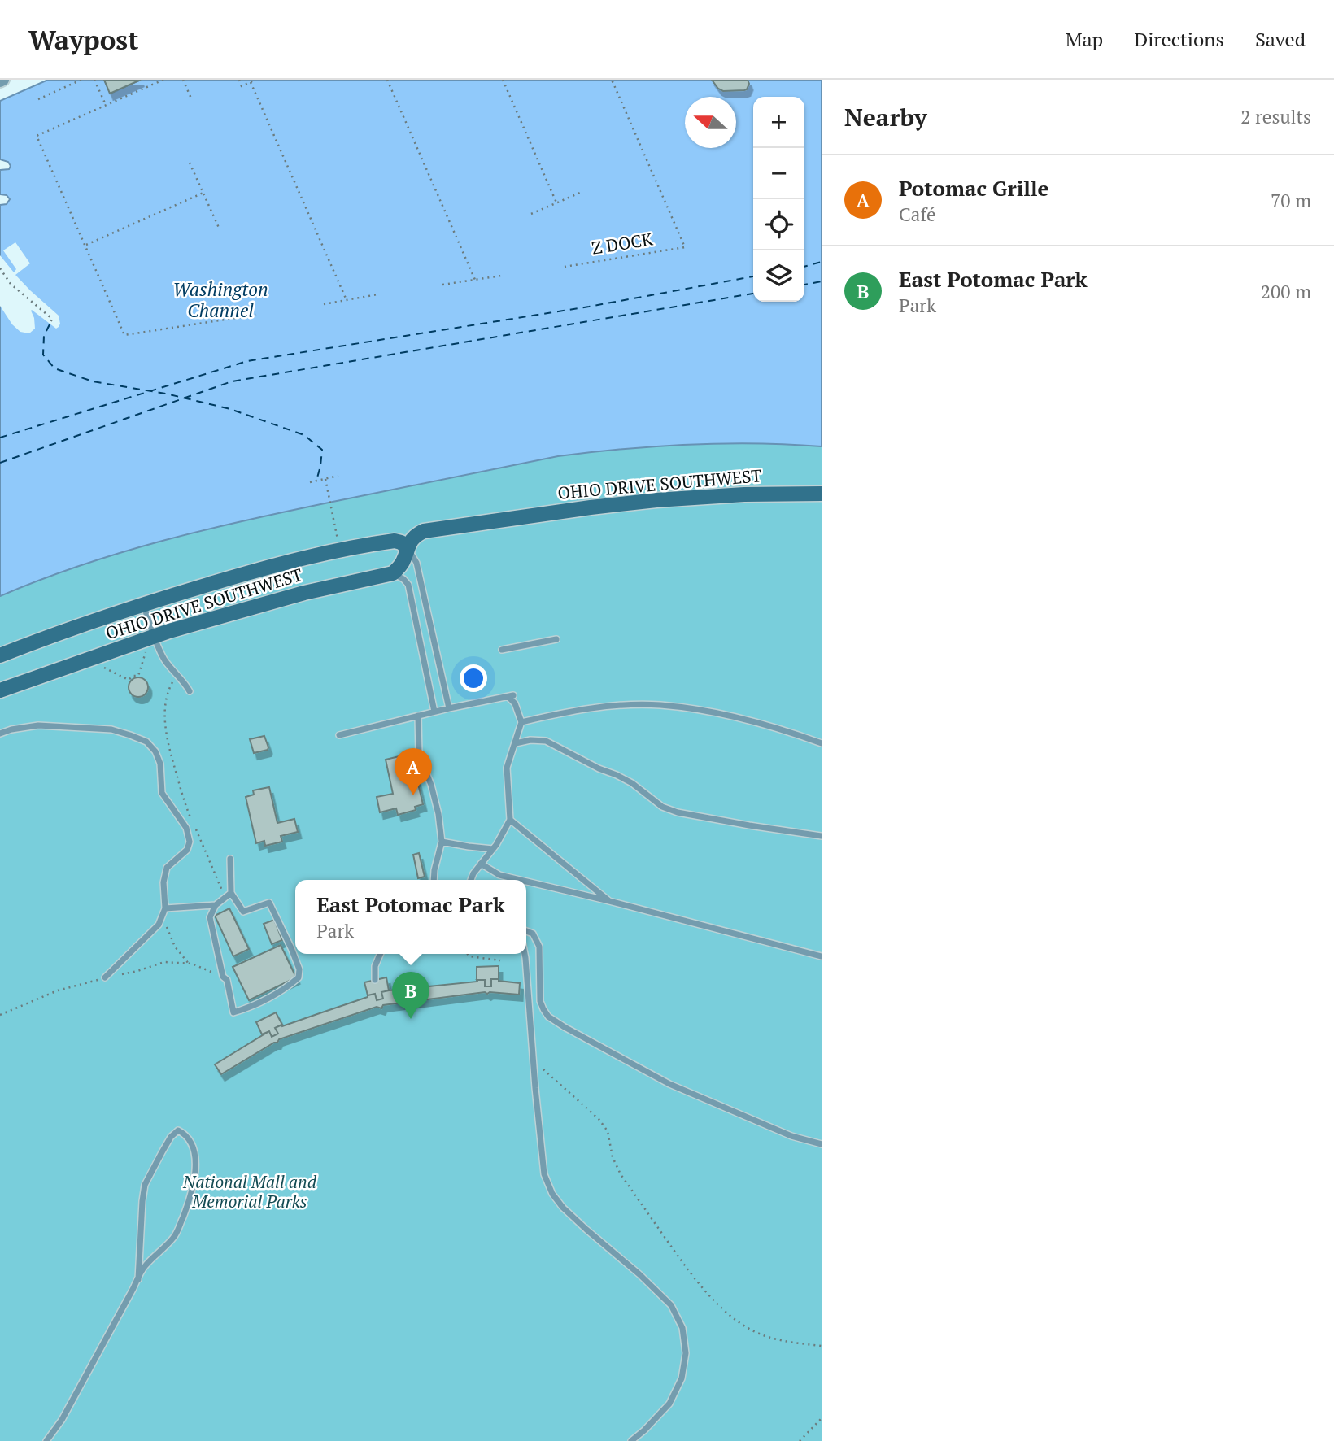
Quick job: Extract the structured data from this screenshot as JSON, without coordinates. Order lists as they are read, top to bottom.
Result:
{
  "streets": {
    "street": ["OHIO DRIVE SOUTHWEST"],
    "path": ["Z DOCK"]
  },
  "water": ["Washington Channel"],
  "parks": ["National Mall and Memorial Parks"],
  "north": "left",
  "page": {
    "header": "Waypost",
    "nav": ["Map", "Directions", "Saved"],
    "heading": ["Nearby", "2 results"],
    "map_buttons": ["+", "−"],
    "list": [
      {
        "mark": "A",
        "name": "Potomac Grille",
        "note": "Café",
        "value": "70 m"
      },
      {
        "mark": "B",
        "name": "East Potomac Park",
        "note": "Park",
        "value": "200 m"
      }
    ],
    "pins": ["A", "B"],
    "popup": ["East Potomac Park", "Park"]
  }
}
